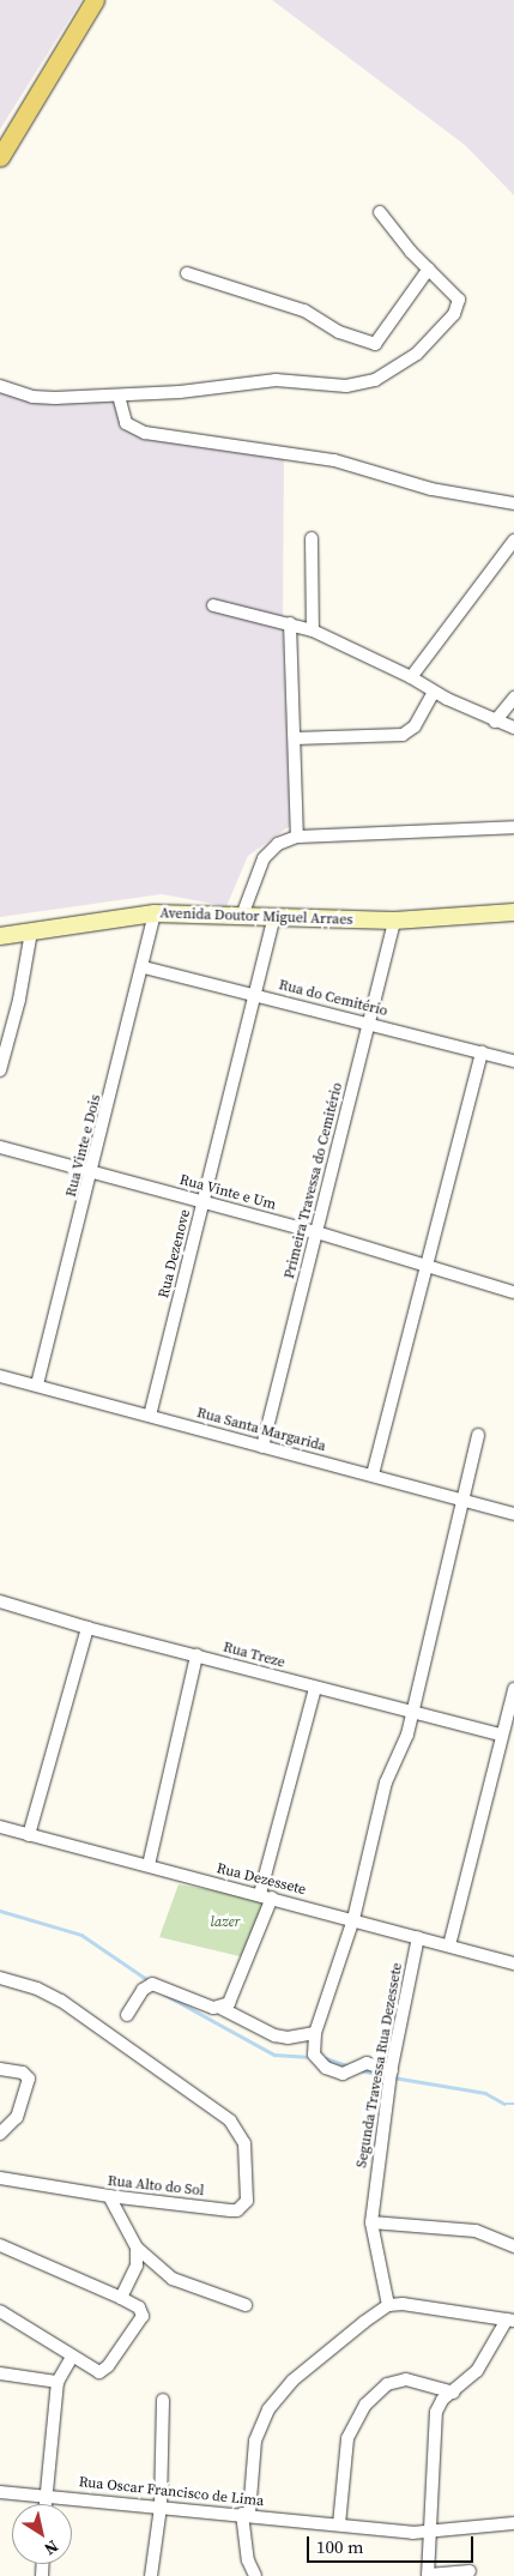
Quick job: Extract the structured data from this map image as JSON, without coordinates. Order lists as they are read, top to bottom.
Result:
{
  "streets": {
    "main road": ["Avenida Doutor Miguel Arraes"],
    "street": [
      "Rua do Cemitério",
      "Rua Vinte e Dois",
      "Primeira Travessa do Cemitério",
      "Rua Vinte e Um",
      "Rua Dezenove",
      "Rua Santa Margarida",
      "Rua Treze",
      "Rua Dezessete",
      "Segunda Travessa Rua Dezessete",
      "Rua Alto do Sol",
      "Rua Oscar Francisco de Lima"
    ]
  },
  "crossings": [
    ["Avenida Doutor Miguel Arraes", "Rua Vinte e Dois"],
    ["Avenida Doutor Miguel Arraes", "Primeira Travessa do Cemitério"],
    ["Avenida Doutor Miguel Arraes", "Rua Dezenove"],
    ["Rua do Cemitério", "Rua Vinte e Dois"],
    ["Rua do Cemitério", "Primeira Travessa do Cemitério"],
    ["Rua do Cemitério", "Rua Dezenove"],
    ["Rua Vinte e Dois", "Rua Vinte e Um"],
    ["Rua Vinte e Dois", "Rua Santa Margarida"],
    ["Primeira Travessa do Cemitério", "Rua Vinte e Um"],
    ["Primeira Travessa do Cemitério", "Rua Santa Margarida"],
    ["Rua Vinte e Um", "Rua Dezenove"],
    ["Rua Dezenove", "Rua Santa Margarida"],
    ["Rua Dezessete", "Segunda Travessa Rua Dezessete"]
  ],
  "parks": ["lazer"],
  "scale_bar": "100 m",
  "north": "bottom right"
}
